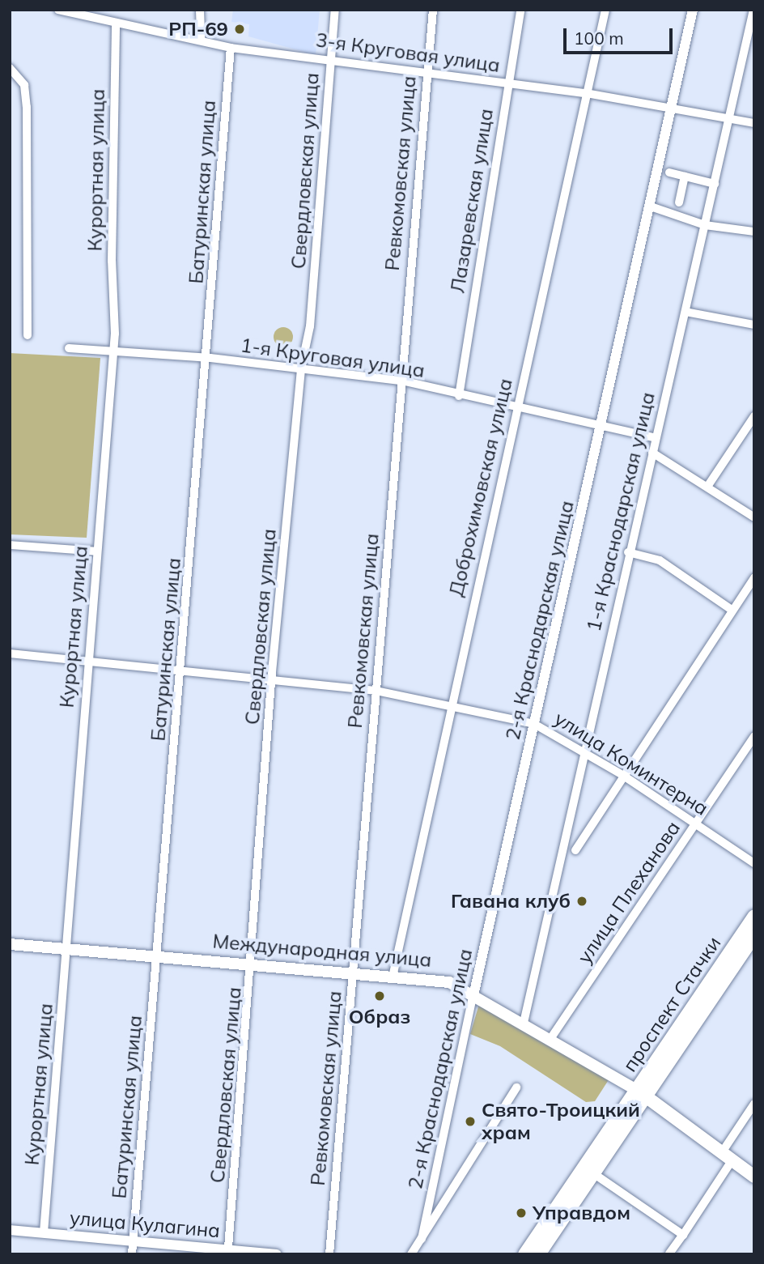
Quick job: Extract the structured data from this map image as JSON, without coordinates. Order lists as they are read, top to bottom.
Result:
{
  "streets": {
    "main road": ["Международная улица", "проспект Стачки"],
    "street": [
      "3-я Круговая улица",
      "Курортная улица",
      "Свердловская улица",
      "Ревкомовская улица",
      "Батуринская улица",
      "Лазаревская улица",
      "1-я Круговая улица",
      "Доброхимовская улица",
      "1-я Краснодарская улица",
      "2-я Краснодарская улица",
      "улица Коминтерна",
      "улица Плеханова",
      "улица Кулагина"
    ]
  },
  "crossings": [
    ["3-я Круговая улица", "Курортная улица"],
    ["3-я Круговая улица", "Свердловская улица"],
    ["3-я Круговая улица", "Ревкомовская улица"],
    ["3-я Круговая улица", "Батуринская улица"],
    ["3-я Круговая улица", "Лазаревская улица"],
    ["3-я Круговая улица", "Доброхимовская улица"],
    ["3-я Круговая улица", "1-я Краснодарская улица"],
    ["3-я Круговая улица", "2-я Краснодарская улица"],
    ["Курортная улица", "1-я Круговая улица"],
    ["Курортная улица", "улица Коминтерна"],
    ["Курортная улица", "Международная улица"],
    ["Курортная улица", "улица Кулагина"],
    ["Свердловская улица", "1-я Круговая улица"],
    ["Свердловская улица", "улица Коминтерна"],
    ["Свердловская улица", "Международная улица"],
    ["Свердловская улица", "улица Кулагина"],
    ["Ревкомовская улица", "1-я Круговая улица"],
    ["Ревкомовская улица", "улица Коминтерна"],
    ["Ревкомовская улица", "Международная улица"],
    ["Батуринская улица", "1-я Круговая улица"],
    ["Батуринская улица", "улица Коминтерна"],
    ["Батуринская улица", "Международная улица"],
    ["Батуринская улица", "улица Кулагина"],
    ["Лазаревская улица", "1-я Круговая улица"],
    ["1-я Круговая улица", "Доброхимовская улица"],
    ["1-я Круговая улица", "1-я Краснодарская улица"],
    ["1-я Круговая улица", "2-я Краснодарская улица"],
    ["Доброхимовская улица", "улица Коминтерна"],
    ["Доброхимовская улица", "Международная улица"],
    ["1-я Краснодарская улица", "улица Коминтерна"],
    ["1-я Краснодарская улица", "Международная улица"],
    ["2-я Краснодарская улица", "улица Коминтерна"],
    ["2-я Краснодарская улица", "Международная улица"],
    ["улица Коминтерна", "улица Плеханова"],
    ["улица Плеханова", "Международная улица"],
    ["Международная улица", "проспект Стачки"]
  ],
  "places": [
    "РП-69",
    "Гавана клуб",
    "Образ",
    "Свято-Троицкий храм",
    "Управдом"
  ],
  "scale_bar": "100 m"
}
